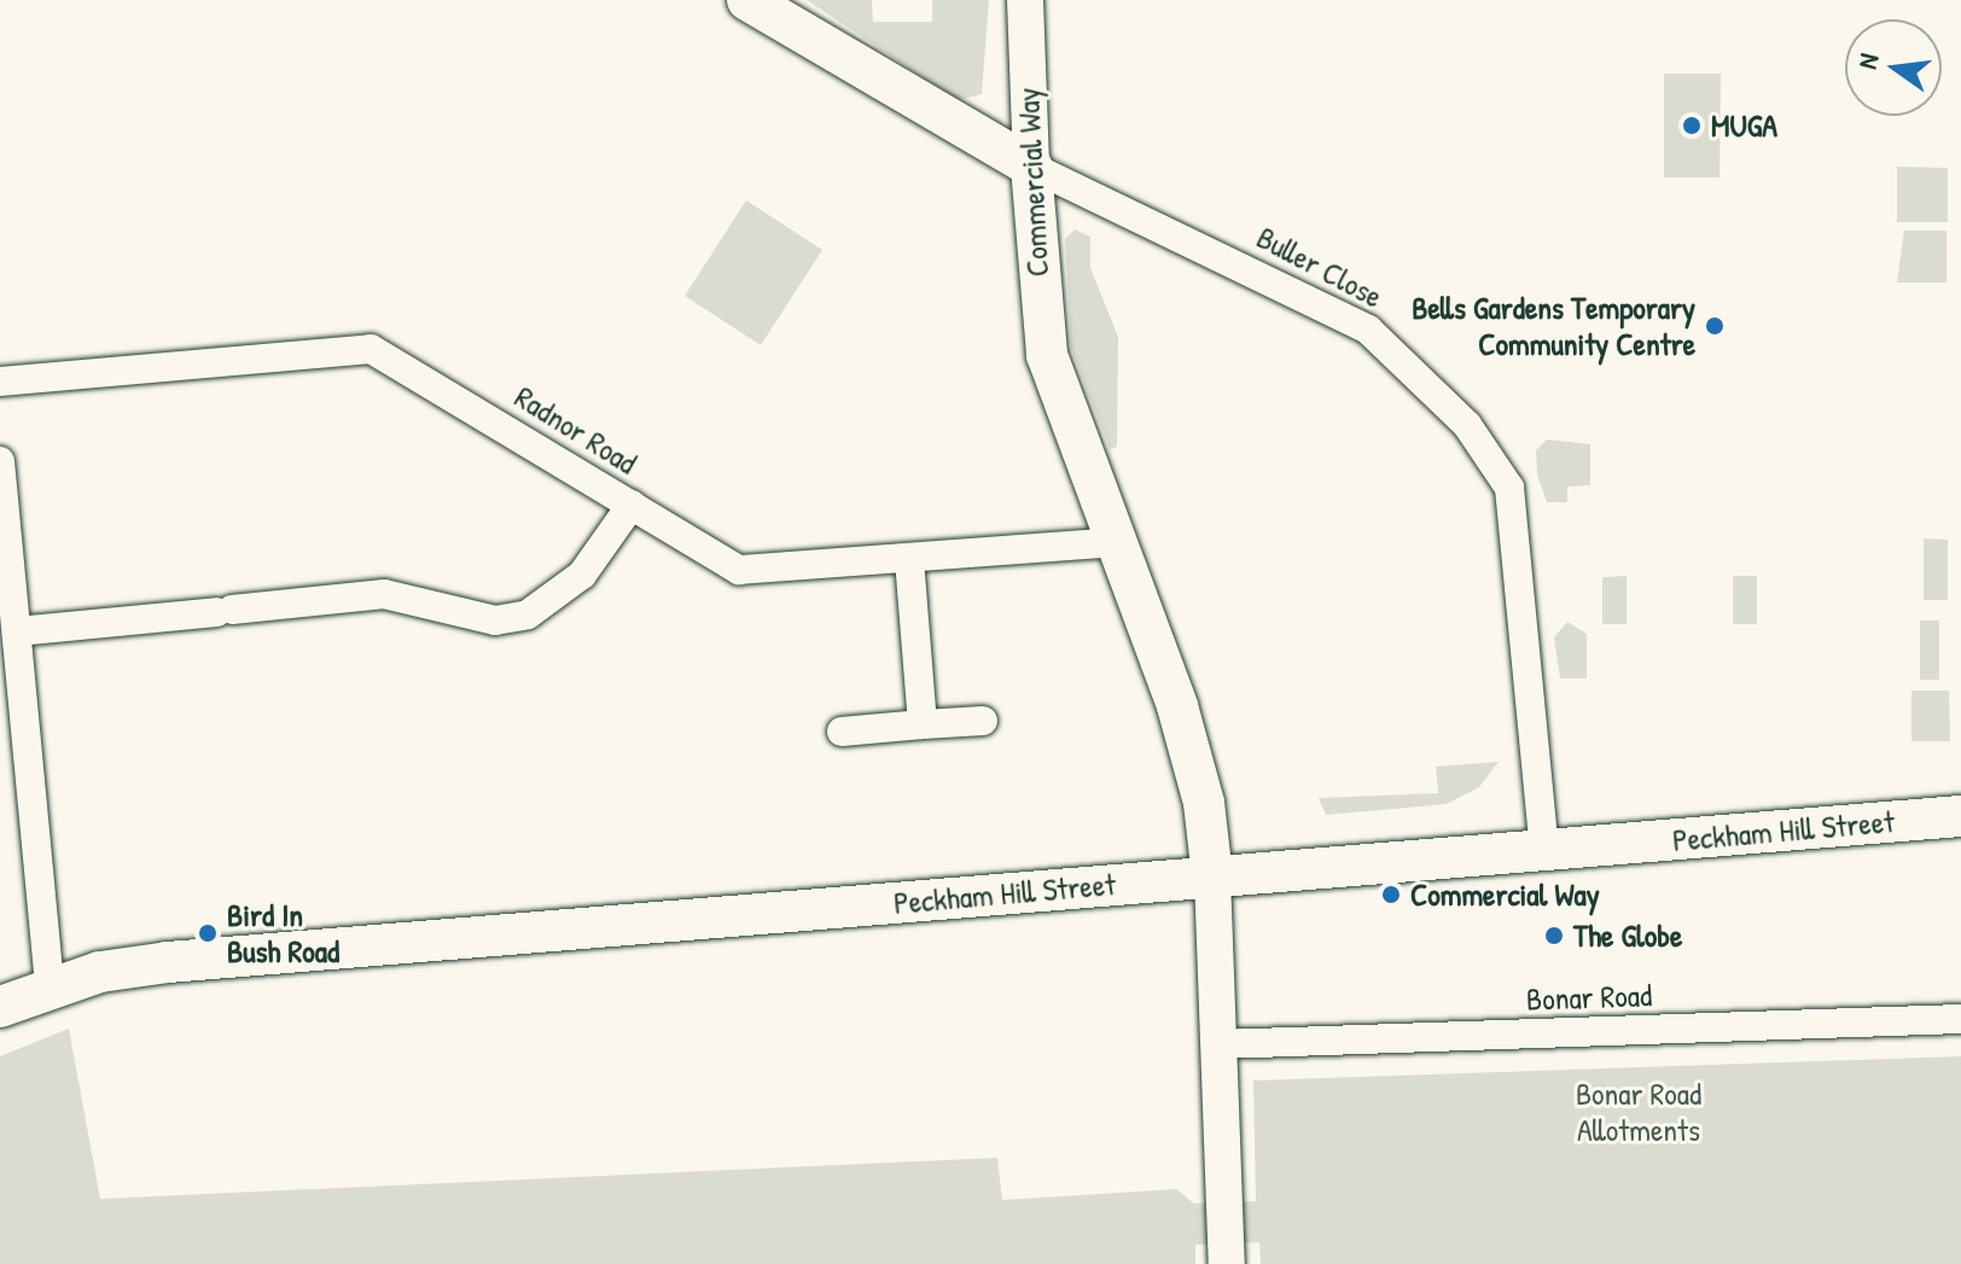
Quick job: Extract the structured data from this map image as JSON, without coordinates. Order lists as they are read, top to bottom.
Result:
{
  "streets": {
    "main road": ["Commercial Way", "Peckham Hill Street"],
    "street": ["Buller Close", "Radnor Road", "Bonar Road"]
  },
  "crossings": [
    ["Commercial Way", "Buller Close"],
    ["Commercial Way", "Radnor Road"],
    ["Commercial Way", "Peckham Hill Street"],
    ["Commercial Way", "Bonar Road"],
    ["Buller Close", "Peckham Hill Street"]
  ],
  "parks": ["Bonar Road Allotments"],
  "places": [
    "MUGA",
    "Bells Gardens Temporary Community Centre",
    "Commercial Way",
    "Bird In Bush Road",
    "The Globe"
  ],
  "north": "left"
}
